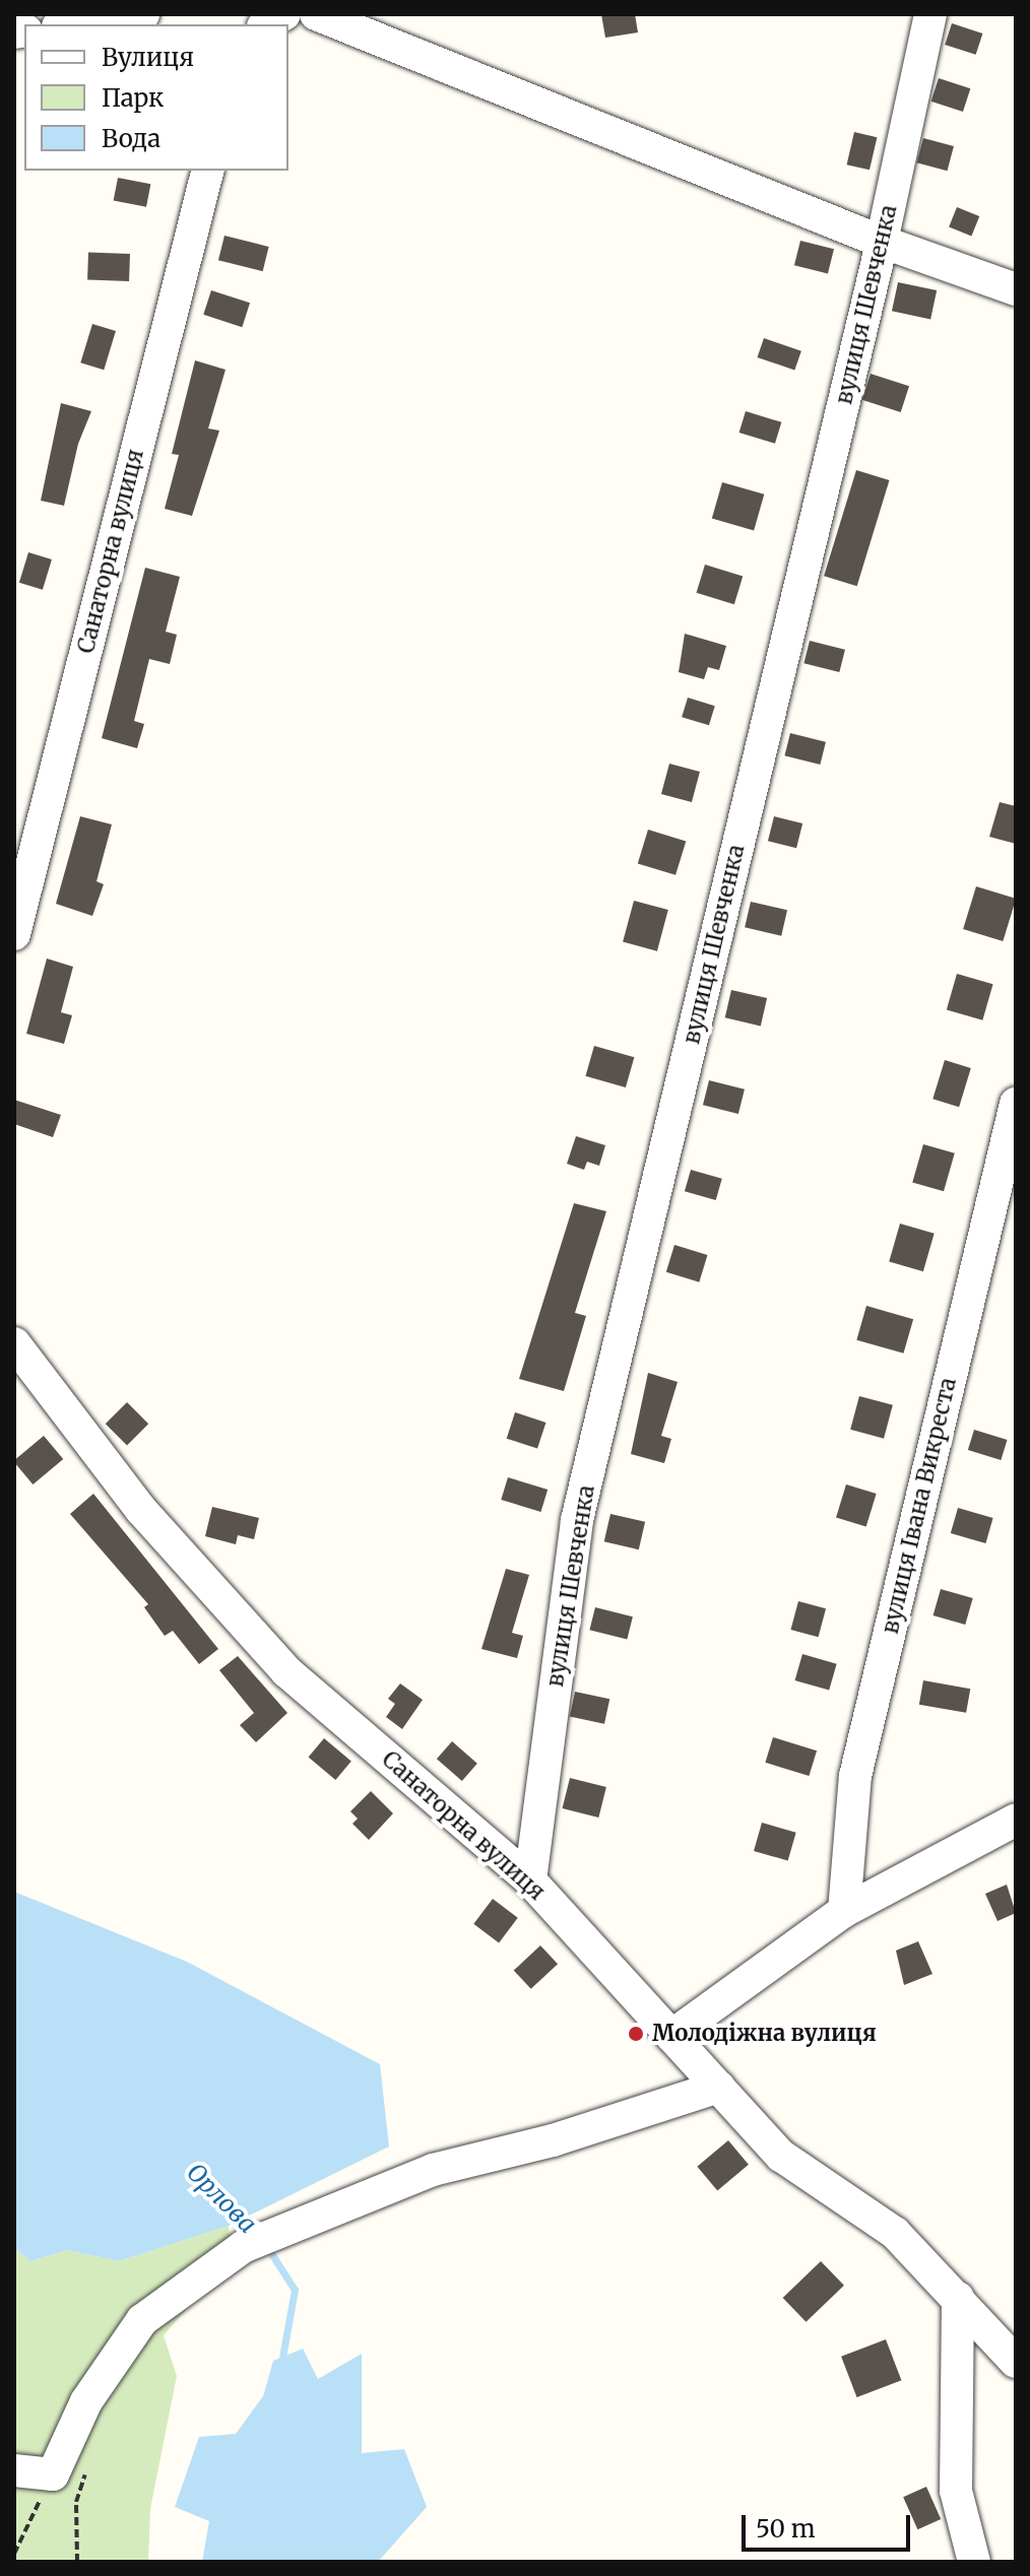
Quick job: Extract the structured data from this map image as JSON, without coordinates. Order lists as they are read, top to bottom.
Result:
{
  "streets": {
    "street": ["вулиця Шевченка", "Санаторна вулиця", "вулиця Івана Викреста"]
  },
  "crossings": [
    ["вулиця Шевченка", "Санаторна вулиця"]
  ],
  "water": ["Орлова"],
  "places": ["Молодіжна вулиця"],
  "legend": ["Вулиця", "Парк", "Вода"],
  "scale_bar": "50 m"
}
